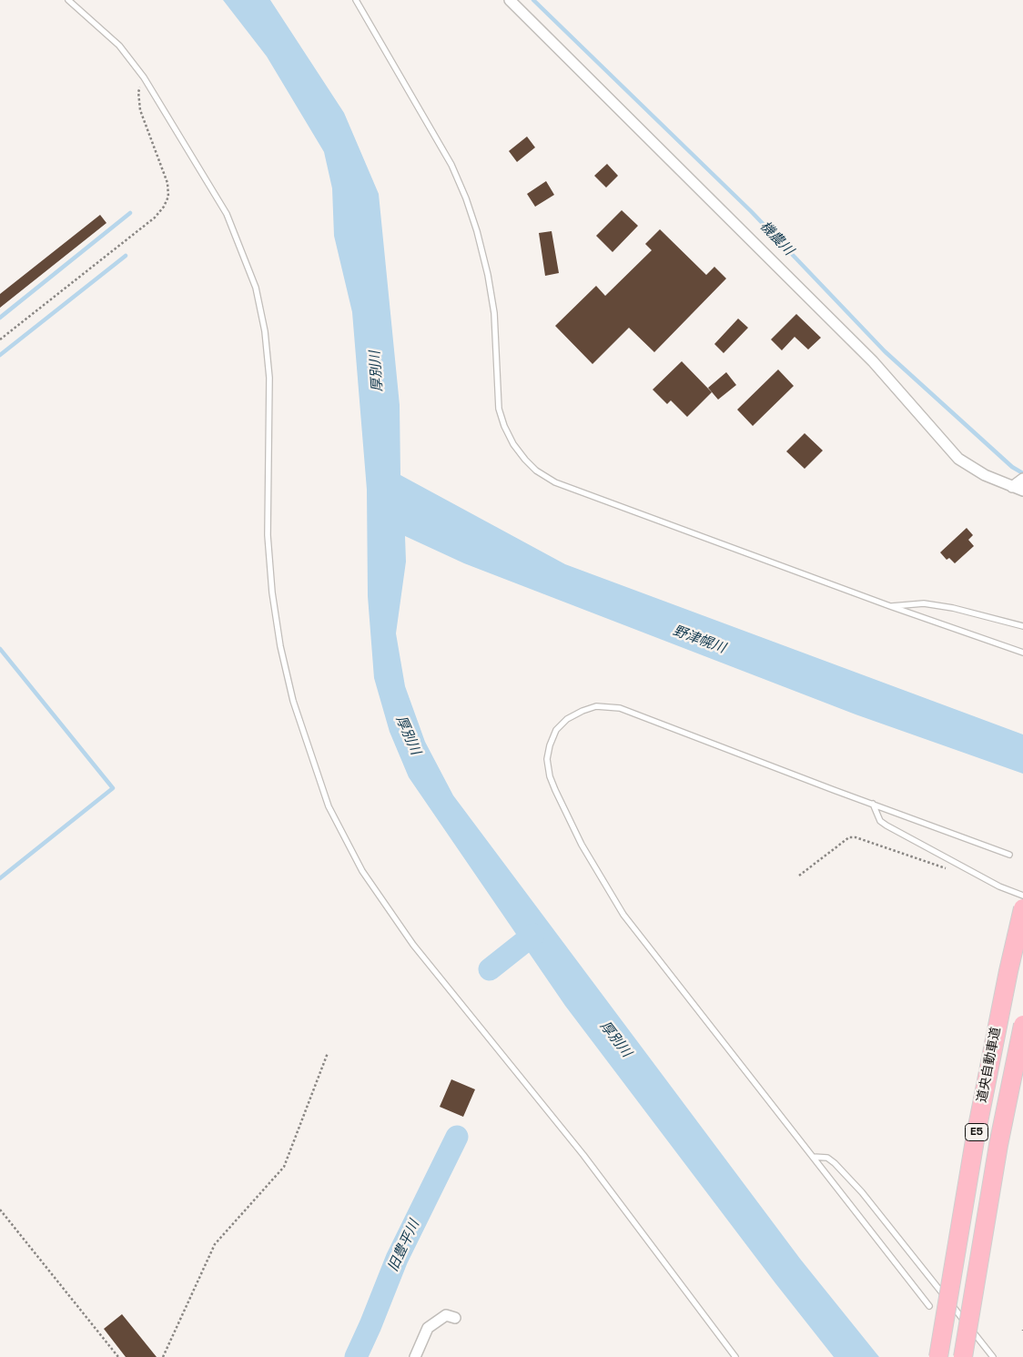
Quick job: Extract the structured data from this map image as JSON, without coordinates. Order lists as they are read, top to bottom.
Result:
{
  "streets": {
    "highway": ["道央自動車道", "E5"]
  },
  "water": [
    "機農川",
    "厚別川",
    "野津幌川",
    "旧豊平川"
  ]
}
